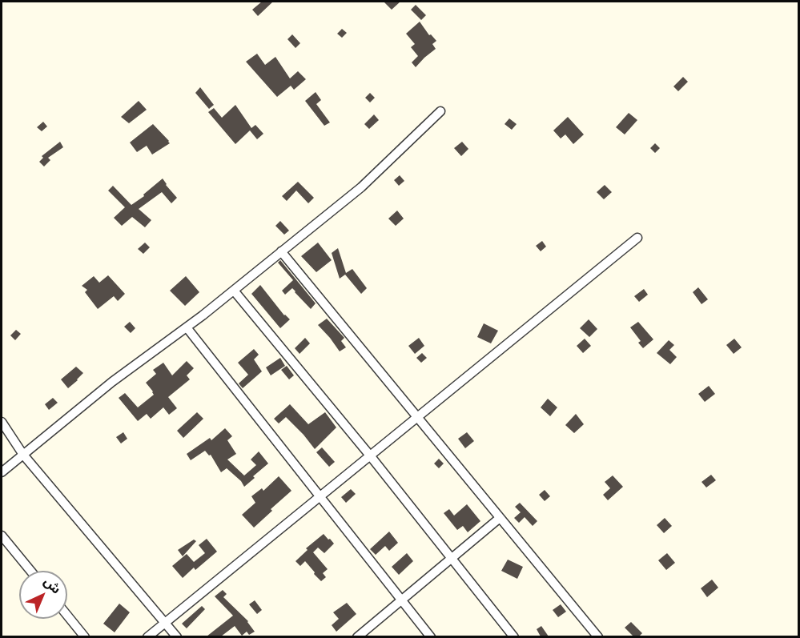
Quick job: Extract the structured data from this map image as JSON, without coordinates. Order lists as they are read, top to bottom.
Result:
{
  "north": "top right"
}
